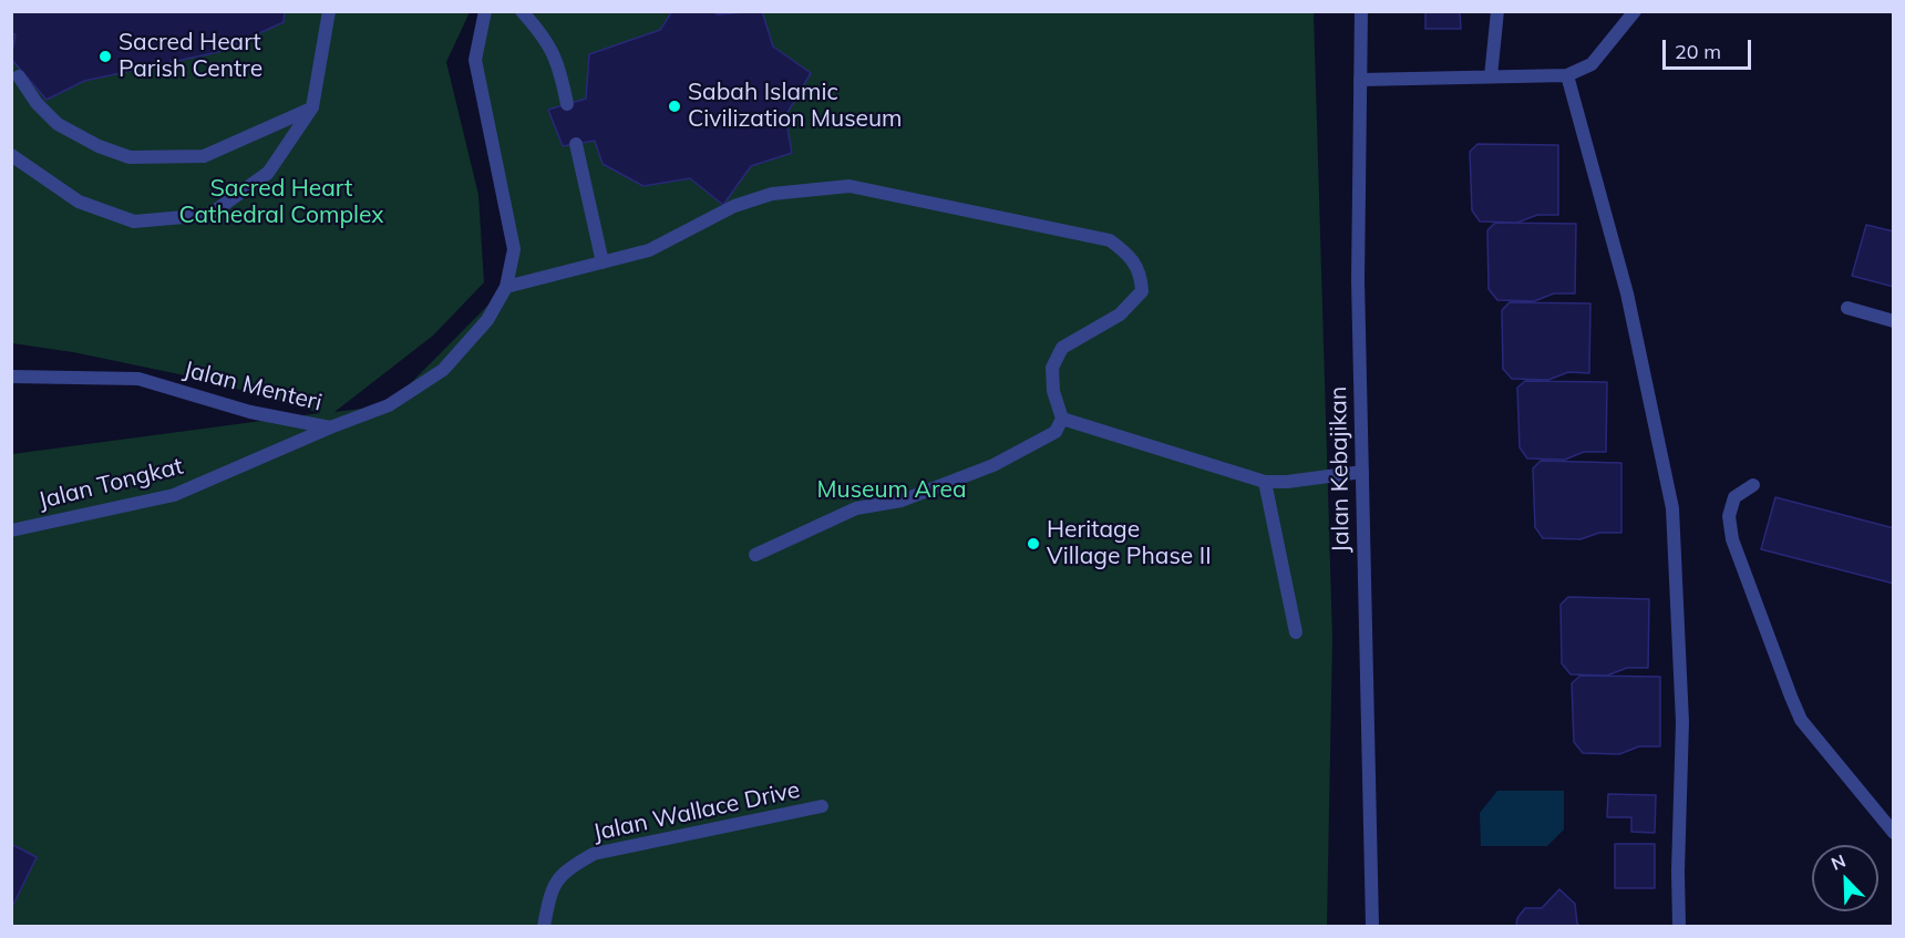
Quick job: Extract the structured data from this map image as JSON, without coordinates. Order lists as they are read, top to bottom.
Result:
{
  "streets": {
    "street": [
      "Jalan Menteri",
      "Jalan Kebajikan",
      "Jalan Tongkat",
      "Jalan Wallace Drive"
    ]
  },
  "crossings": [
    ["Jalan Menteri", "Jalan Tongkat"]
  ],
  "parks": ["Sacred Heart Cathedral Complex", "Museum Area"],
  "places": ["Sacred Heart Parish Centre", "Sabah Islamic Civilization Museum", "Heritage Village Phase II"],
  "scale_bar": "20 m",
  "north": "top left"
}
